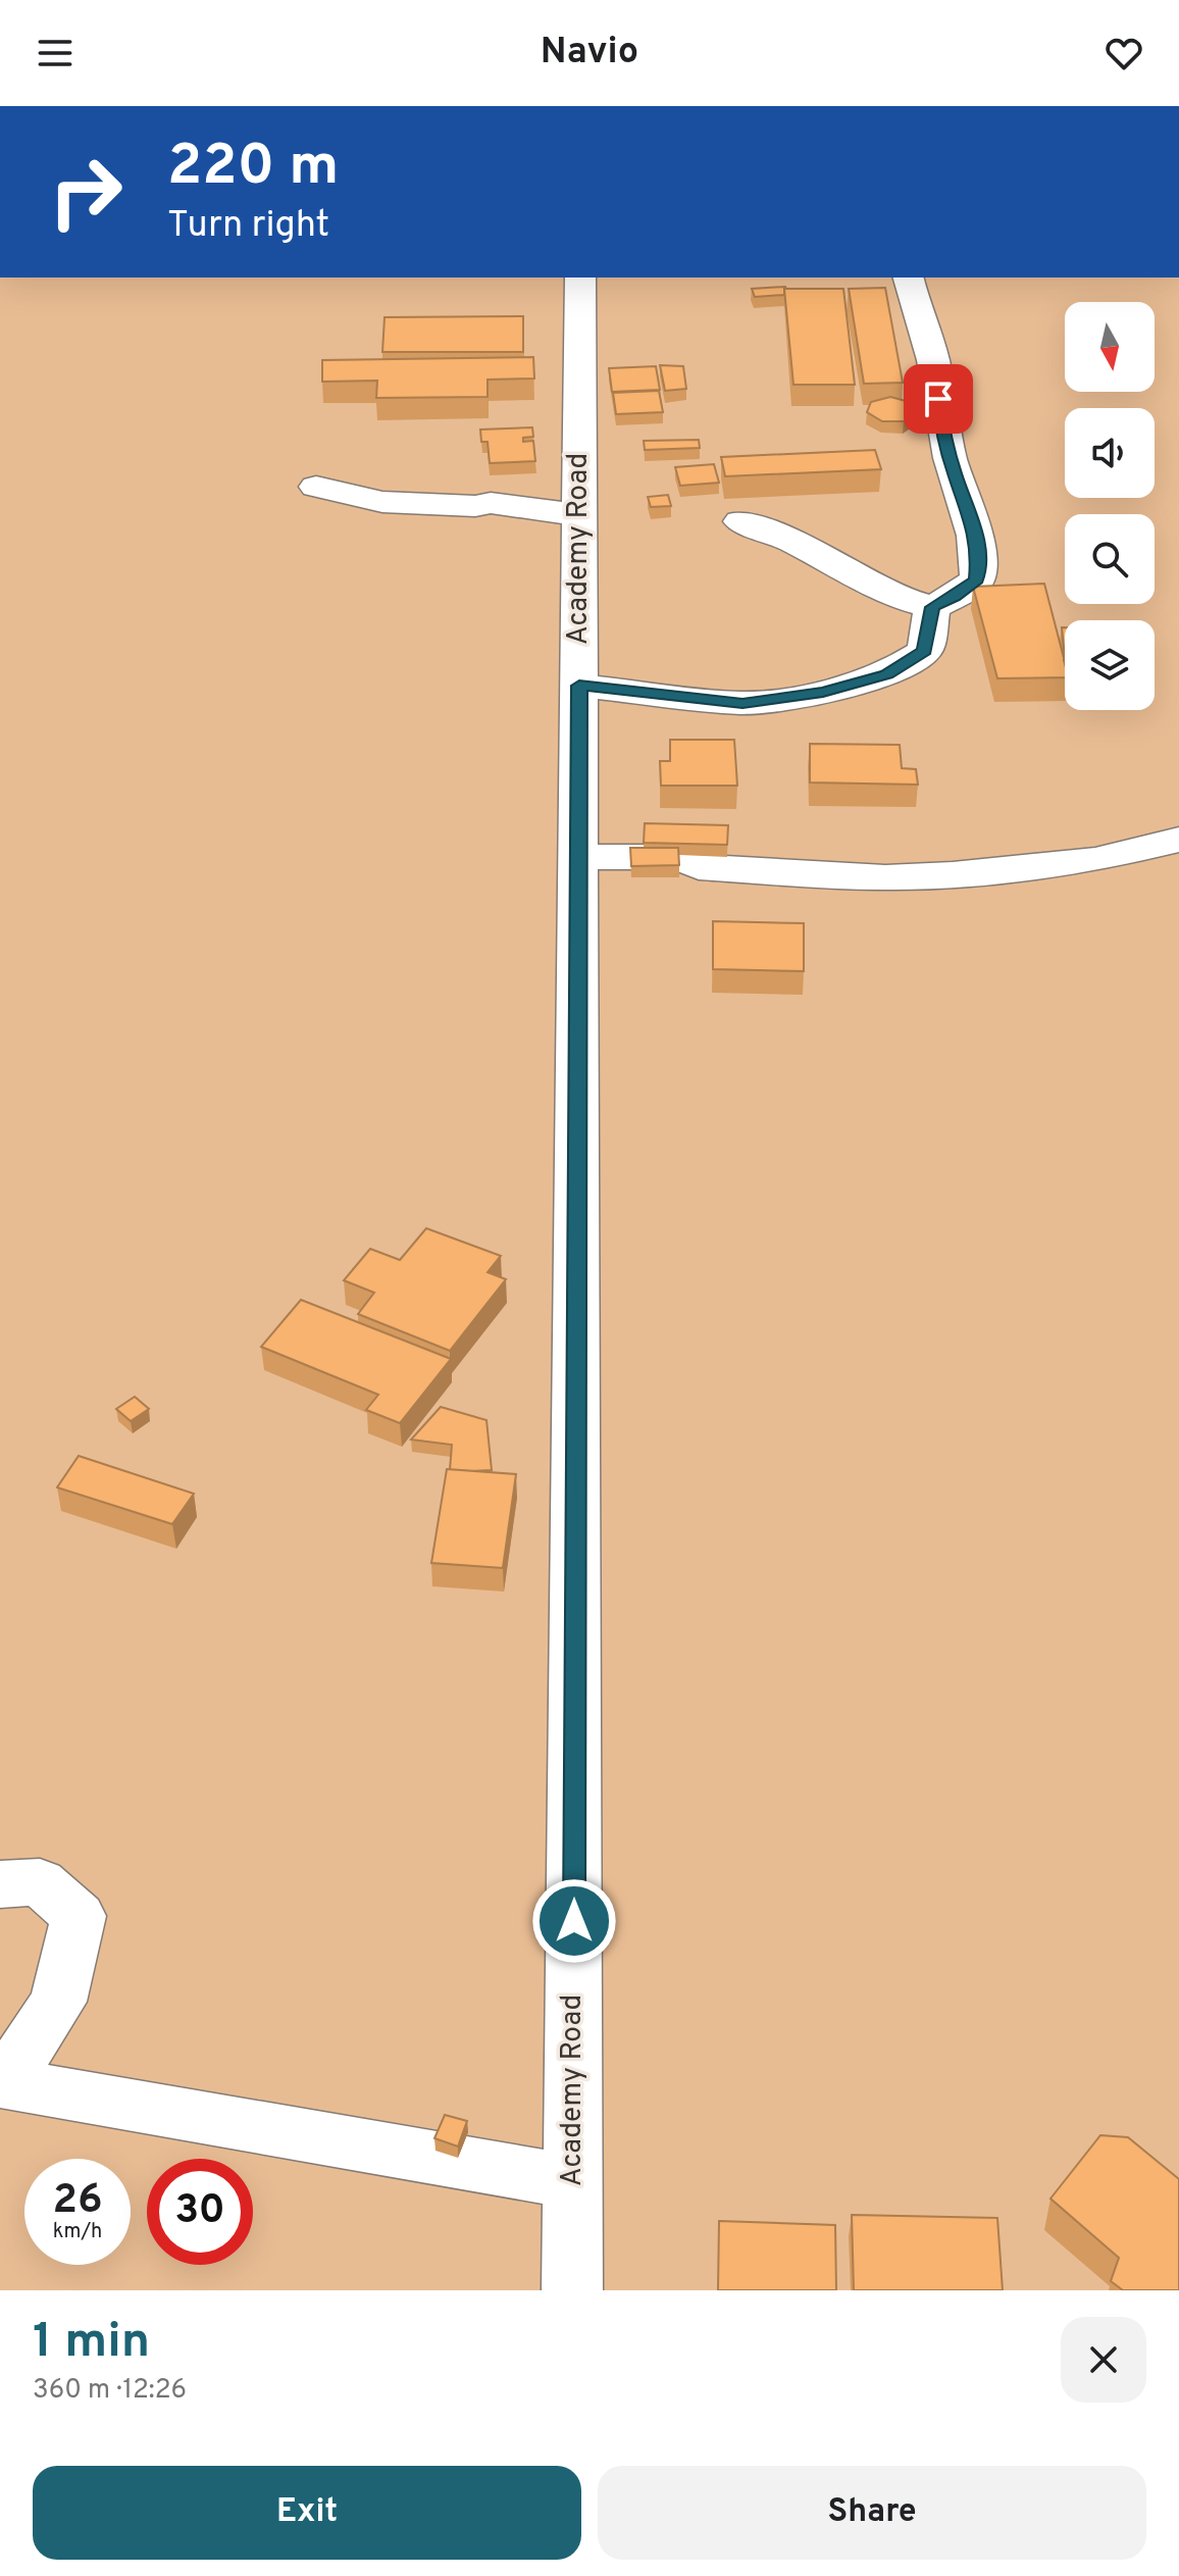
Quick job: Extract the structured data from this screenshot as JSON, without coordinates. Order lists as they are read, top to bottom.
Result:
{
  "streets": {
    "street": ["Academy Road"]
  },
  "north": "bottom",
  "page": {
    "header": "Navio",
    "turn": ["220 m", "Turn right"],
    "speed": "26 km/h",
    "limit": "30",
    "heading": ["1 min", "360 m · 12:26"],
    "buttons": ["Exit", "Share"]
  }
}
